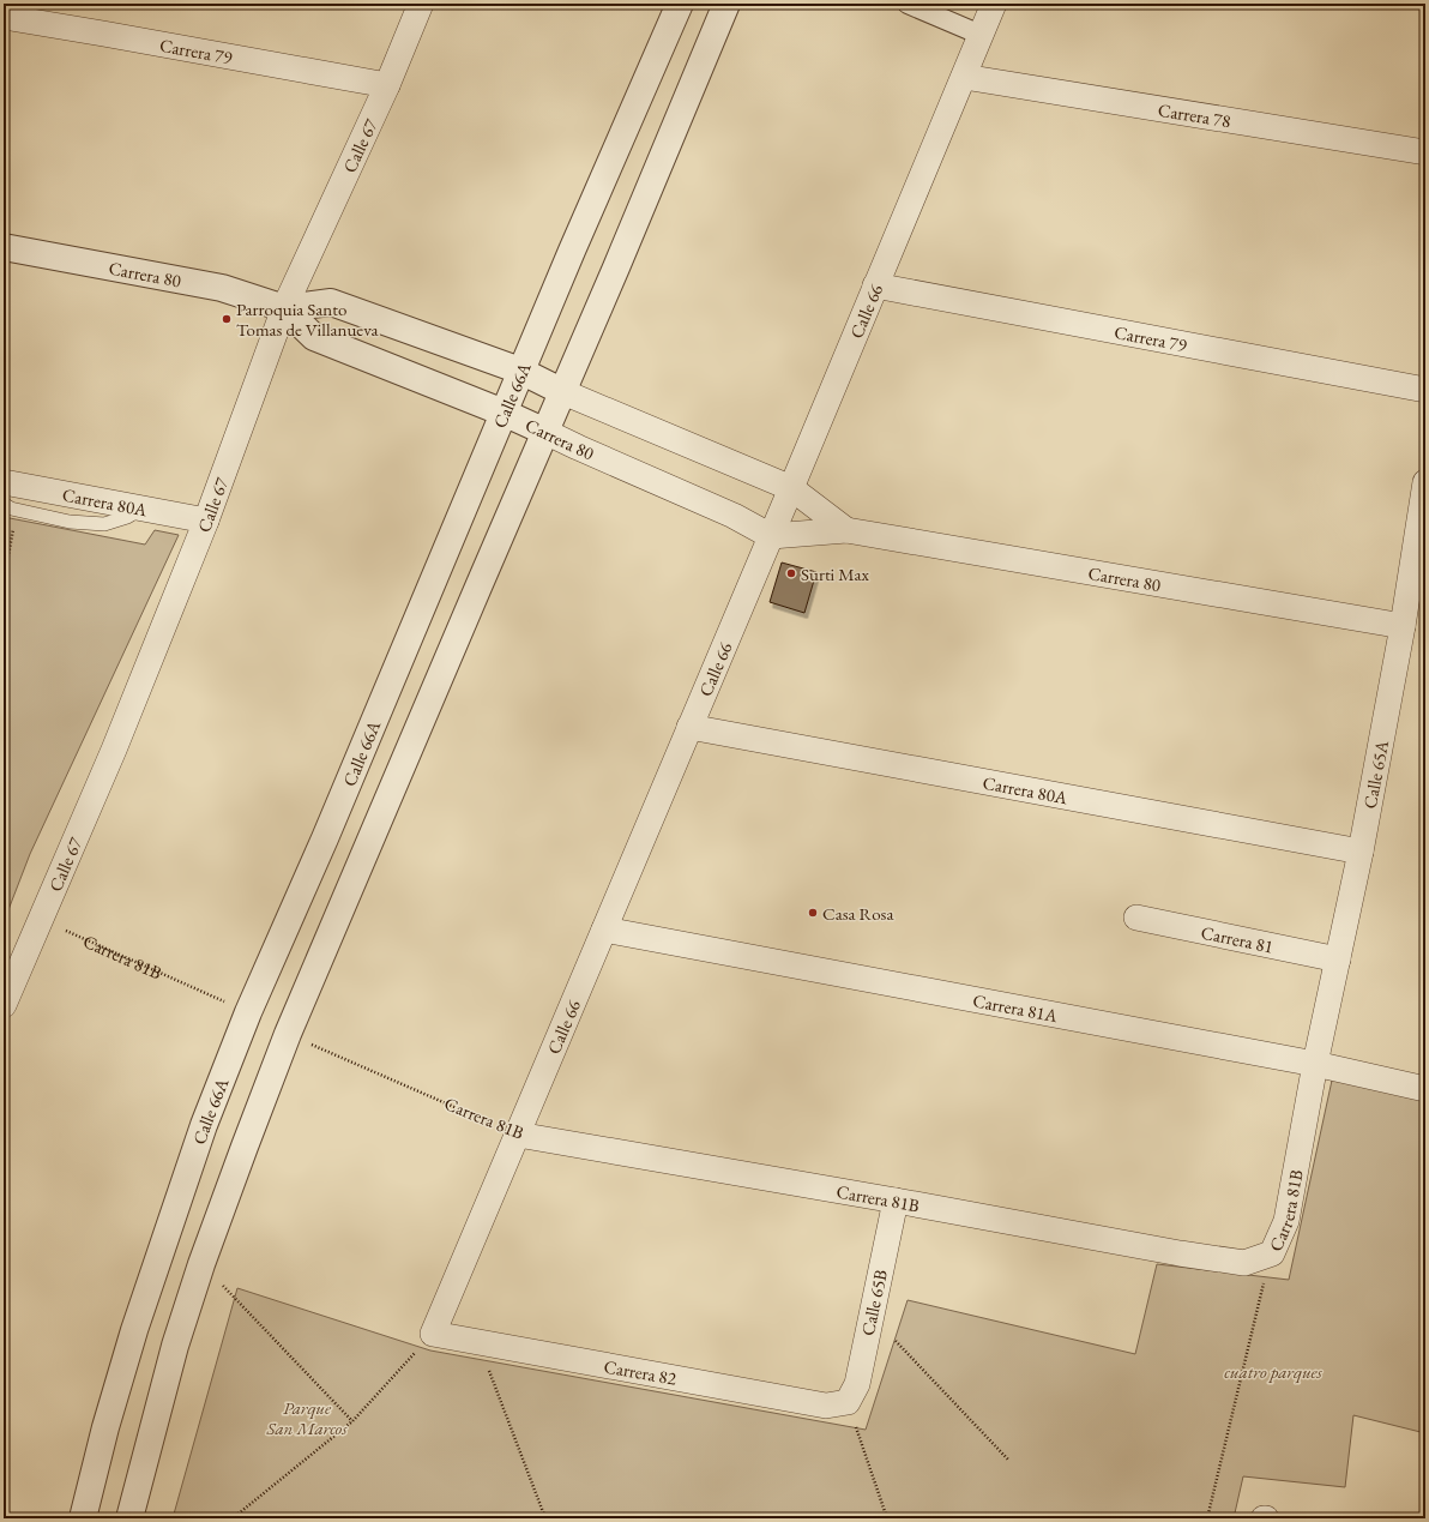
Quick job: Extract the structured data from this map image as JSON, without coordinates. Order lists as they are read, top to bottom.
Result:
{
  "streets": {
    "street": [
      "Carrera 79",
      "Carrera 78",
      "Calle 67",
      "Carrera 80",
      "Calle 66",
      "Calle 66A",
      "Carrera 80A",
      "Calle 65A",
      "Carrera 81",
      "Carrera 81B",
      "Carrera 81A",
      "Calle 65B",
      "Carrera 82"
    ]
  },
  "crossings": [
    ["Carrera 79", "Calle 67"],
    ["Carrera 79", "Calle 66"],
    ["Carrera 78", "Calle 66"],
    ["Calle 67", "Carrera 80"],
    ["Calle 67", "Carrera 80A"],
    ["Calle 67", "Carrera 81B"],
    ["Carrera 80", "Calle 66"],
    ["Carrera 80", "Calle 66A"],
    ["Carrera 80", "Calle 65A"],
    ["Calle 66", "Carrera 80A"],
    ["Calle 66", "Carrera 81B"],
    ["Calle 66", "Carrera 81A"],
    ["Calle 66", "Carrera 82"],
    ["Carrera 80A", "Calle 65A"],
    ["Calle 65A", "Carrera 81"],
    ["Calle 65A", "Carrera 81B"],
    ["Calle 65A", "Carrera 81A"],
    ["Carrera 81B", "Carrera 81A"],
    ["Carrera 81B", "Calle 65B"],
    ["Calle 65B", "Carrera 82"]
  ],
  "parks": ["cuatro parques", "Parque San Marcos"],
  "places": ["Parroquia Santo Tomas de Villanueva", "Surti Max", "Casa Rosa"]
}
